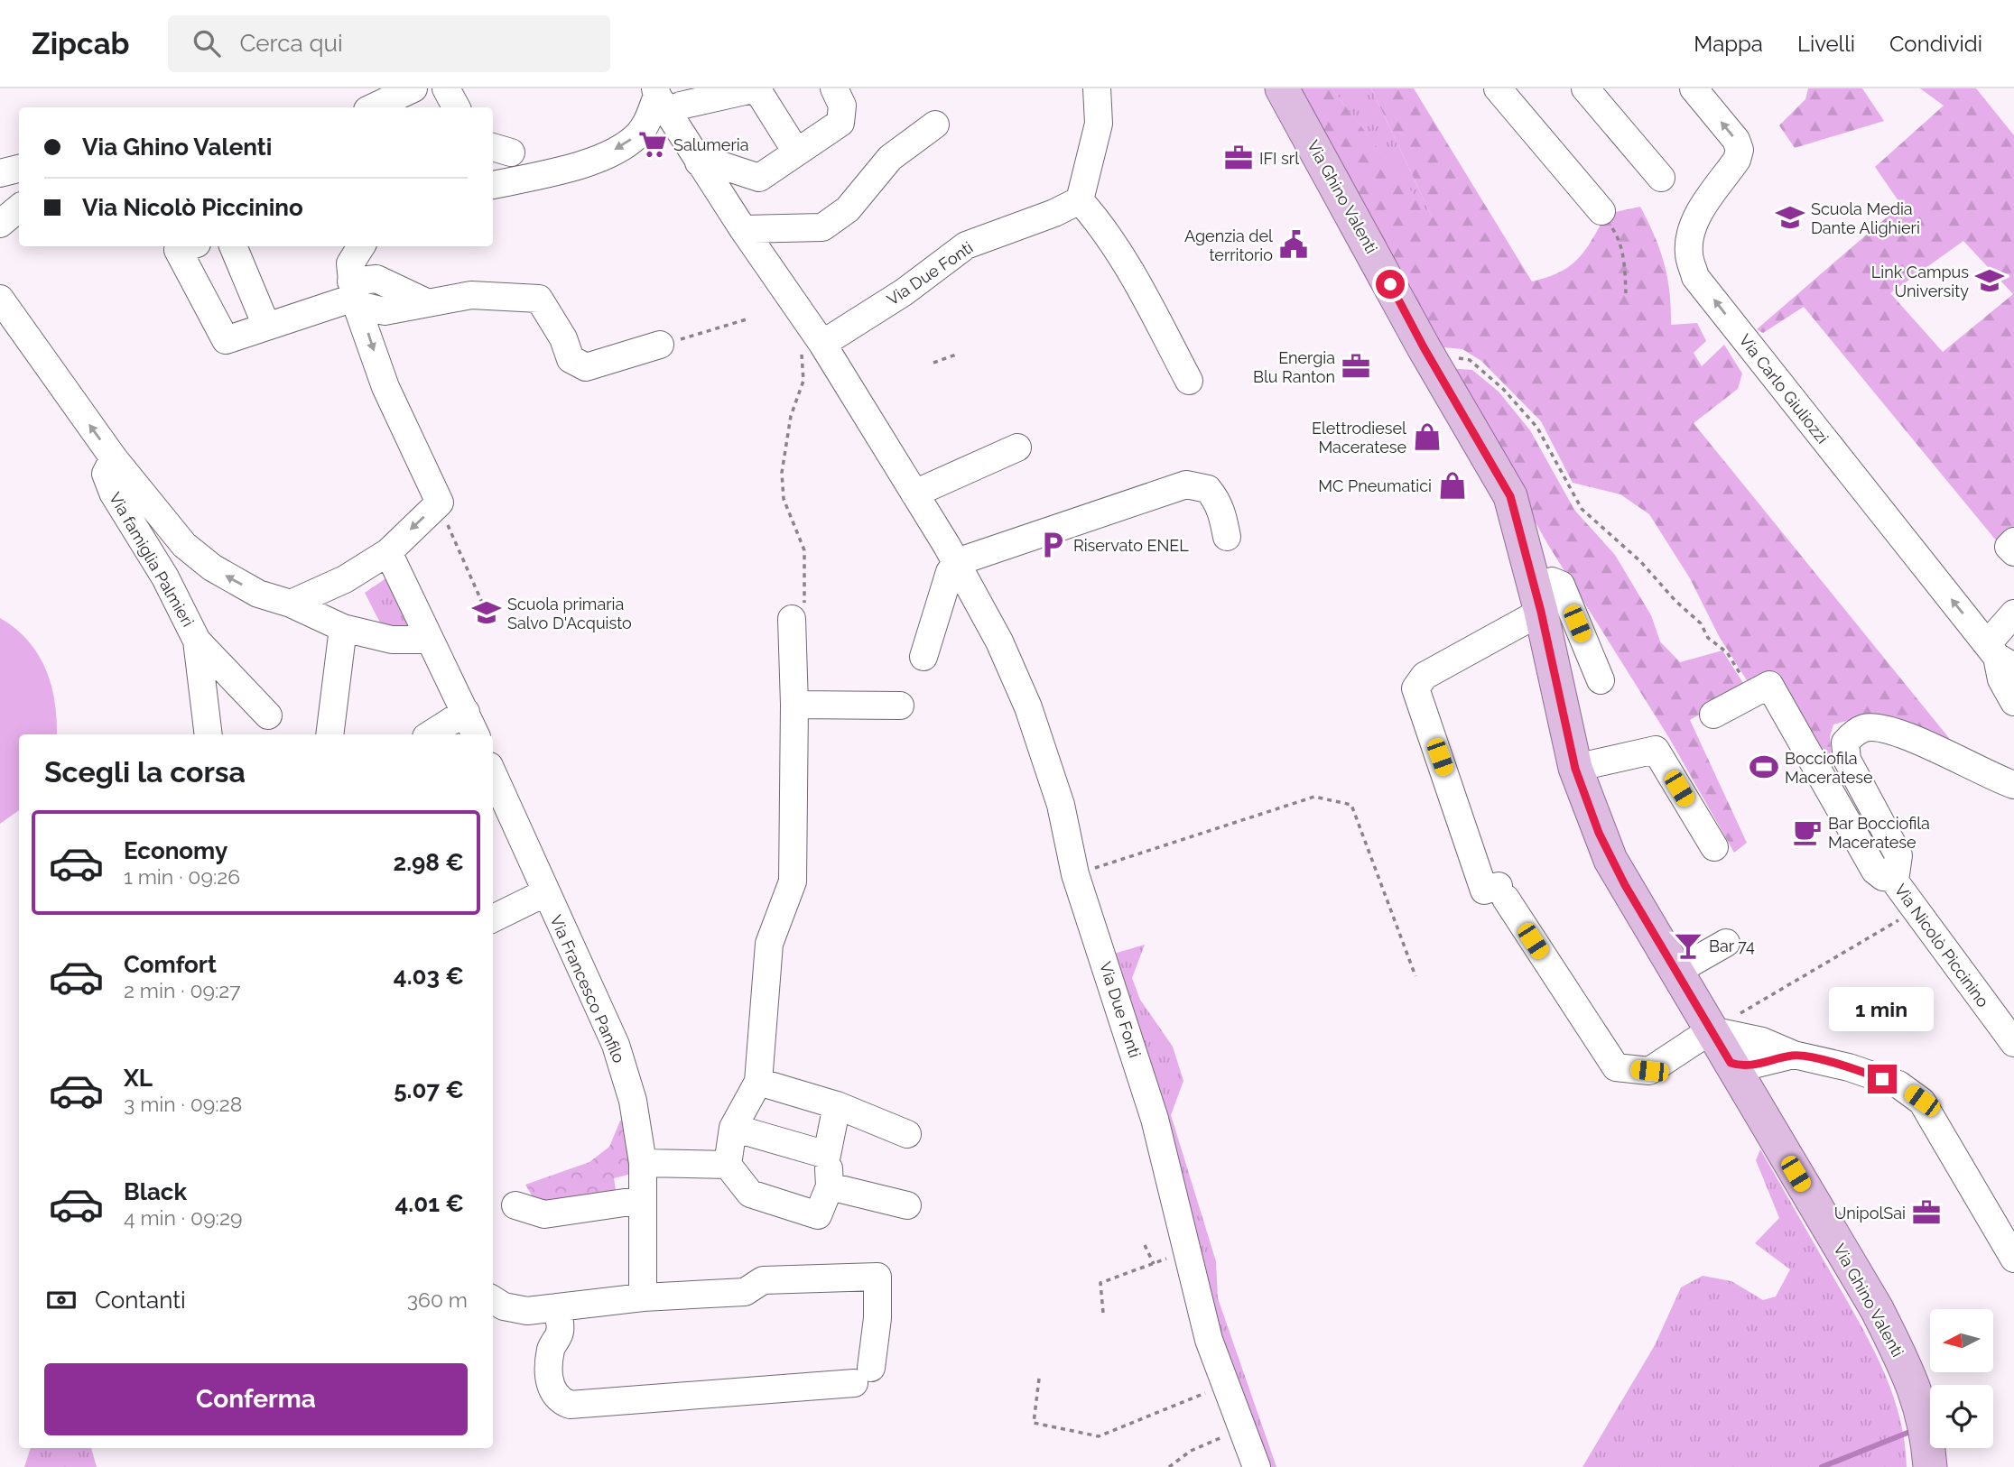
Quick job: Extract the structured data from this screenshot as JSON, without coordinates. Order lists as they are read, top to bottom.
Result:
{
  "streets": {
    "main road": ["Via Ghino Valenti"],
    "street": [
      "Via Due Fonti",
      "Via Carlo Giuliozzi",
      "Via famiglia Palmieri",
      "Via Nicolò Piccinino",
      "Via Francesco Panfilo"
    ]
  },
  "one_way": ["Via Carlo Giuliozzi"],
  "places": {
    "supermarket": ["Salumeria"],
    "office": ["IFI srl", "Energia Blu Ranton", "UnipolSai"],
    "school or university": ["Scuola Media Dante Alighieri", "Link Campus University", "Scuola primaria Salvo D'Acquisto"],
    "public building": ["Agenzia del territorio"],
    "shop": ["Elettrodiesel Maceratese", "MC Pneumatici"],
    "parking": ["Riservato ENEL"],
    "sports": ["Bocciofila Maceratese"],
    "cafe": ["Bar Bocciofila Maceratese"],
    "bar": ["Bar 74"]
  },
  "north": "left",
  "page": {
    "header": "Zipcab",
    "search": "Cerca qui",
    "nav": ["Mappa", "Livelli", "Condividi"],
    "banner": ["Via Ghino Valenti", "Via Nicolò Piccinino"],
    "heading": "Scegli la corsa",
    "list": [
      {
        "name": "Economy",
        "note": "1 min · 09:26",
        "value": "2.98 €"
      },
      {
        "name": "Comfort",
        "note": "2 min · 09:27",
        "value": "4.03 €"
      },
      {
        "name": "XL",
        "note": "3 min · 09:28",
        "value": "5.07 €"
      },
      {
        "name": "Black",
        "note": "4 min · 09:29",
        "value": "4.01 €"
      }
    ],
    "bubble": "1 min",
    "pay": ["Contanti", "360 m"],
    "buttons": "Conferma"
  }
}
